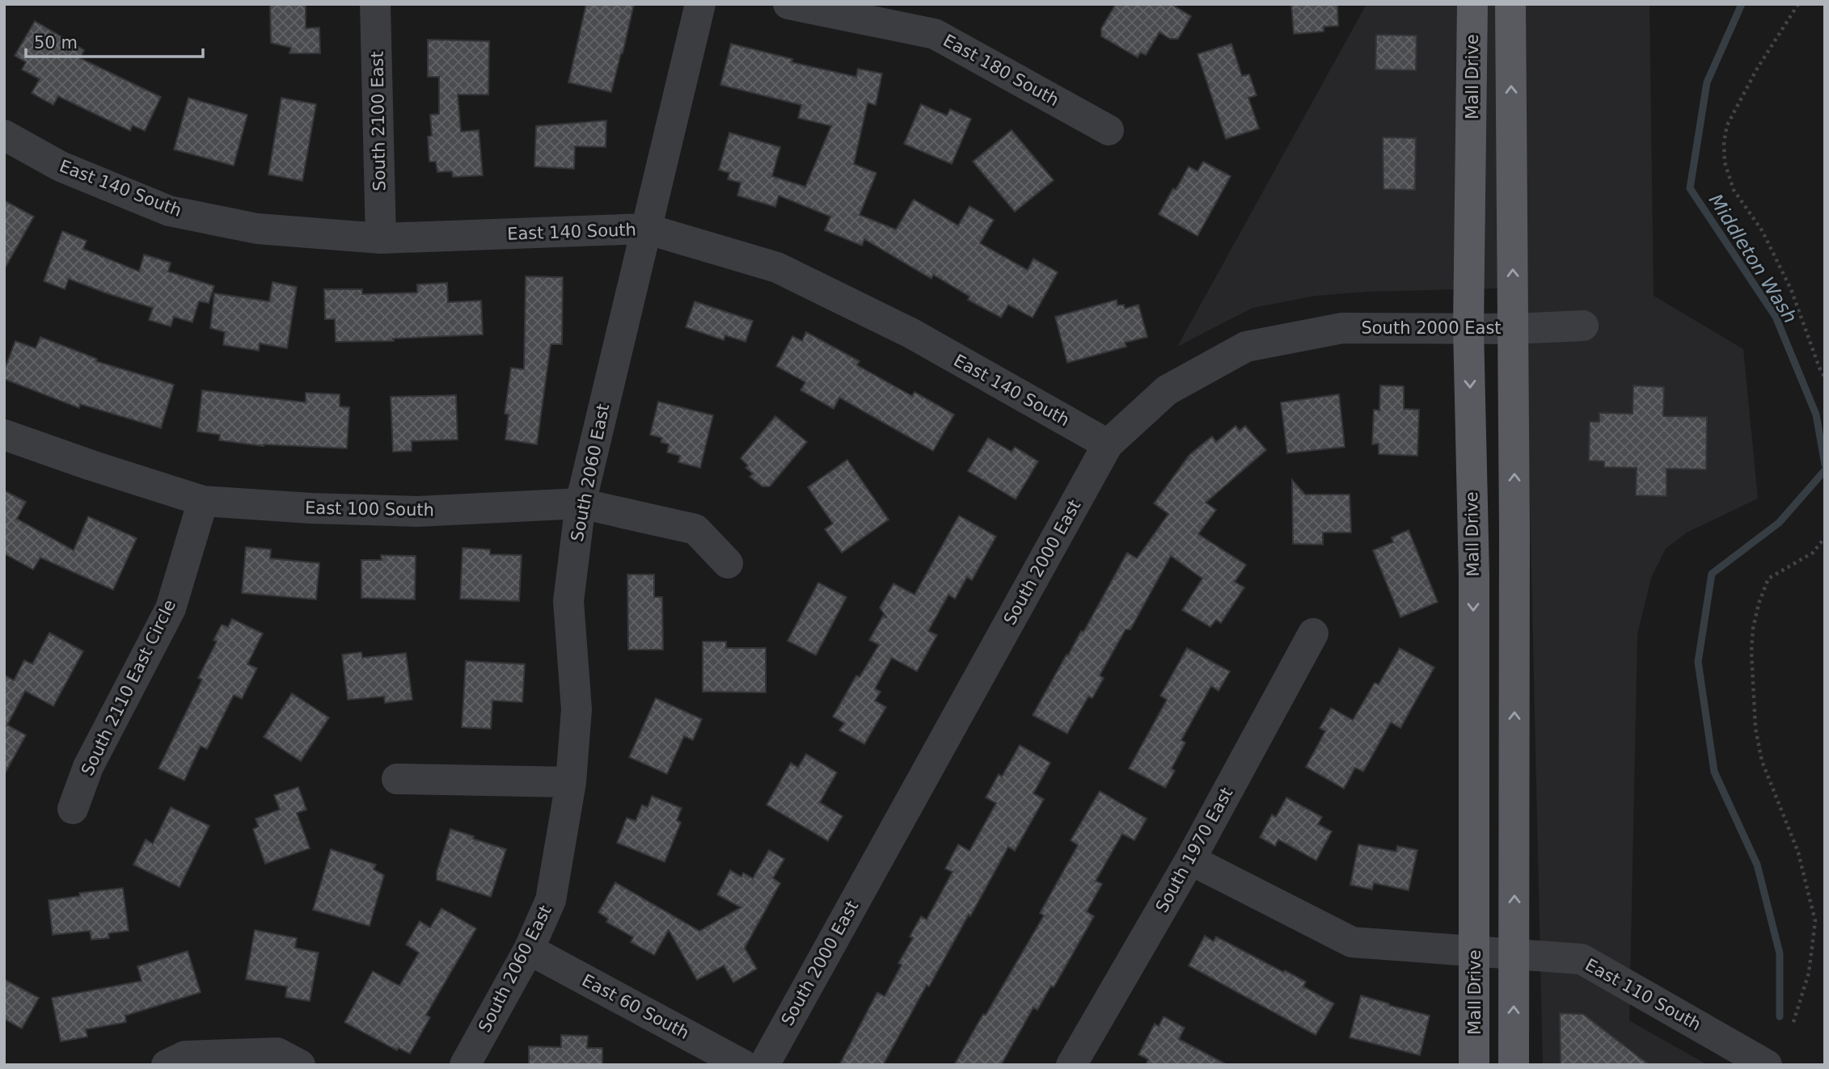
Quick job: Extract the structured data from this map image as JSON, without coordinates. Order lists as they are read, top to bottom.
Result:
{
  "streets": {
    "main road": ["Mall Drive"],
    "street": [
      "East 180 South",
      "South 2100 East",
      "East 140 South",
      "South 2000 East",
      "South 2060 East",
      "East 100 South",
      "South 2110 East Circle",
      "South 1970 East",
      "East 110 South",
      "East 60 South"
    ]
  },
  "crossings": [
    ["Mall Drive", "South 2000 East"],
    ["Mall Drive", "East 110 South"],
    ["South 2100 East", "East 140 South"],
    ["East 140 South", "South 2000 East"],
    ["East 140 South", "South 2060 East"],
    ["South 2060 East", "East 100 South"],
    ["South 2060 East", "East 60 South"],
    ["East 100 South", "South 2110 East Circle"],
    ["South 1970 East", "East 110 South"]
  ],
  "water": ["Middleton Wash"],
  "scale_bar": "50 m"
}
